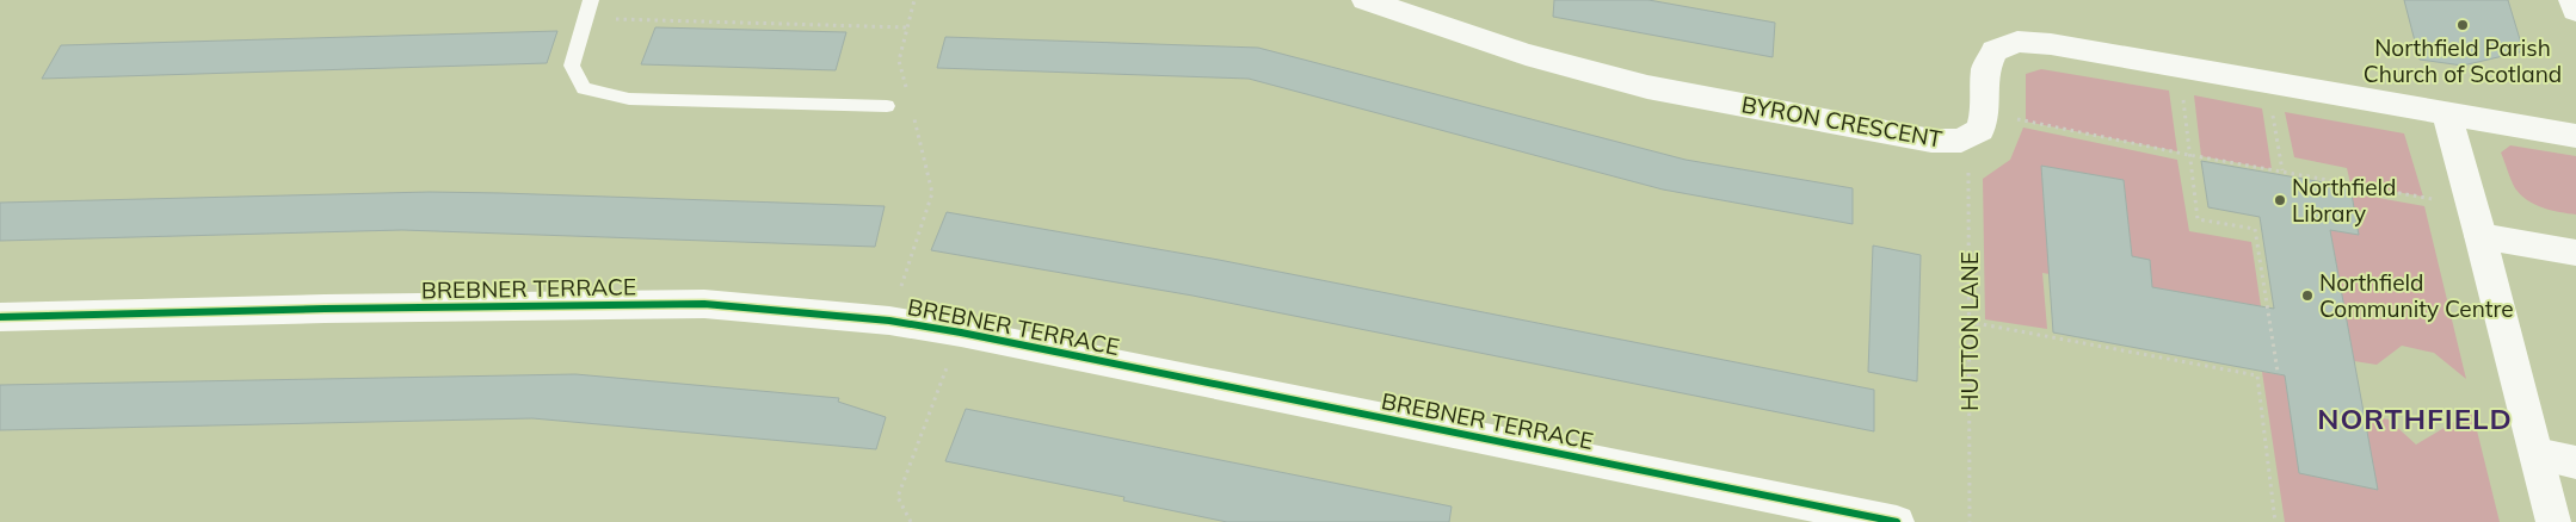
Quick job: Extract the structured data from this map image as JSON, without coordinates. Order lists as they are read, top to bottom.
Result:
{
  "streets": {
    "street": ["BYRON CRESCENT", "BREBNER TERRACE"],
    "path": ["HUTTON LANE"]
  },
  "crossings": [
    ["BYRON CRESCENT", "HUTTON LANE"]
  ],
  "districts": ["NORTHFIELD"],
  "places": ["Northfield Parish Church of Scotland", "Northfield Library", "Northfield Community Centre"]
}
